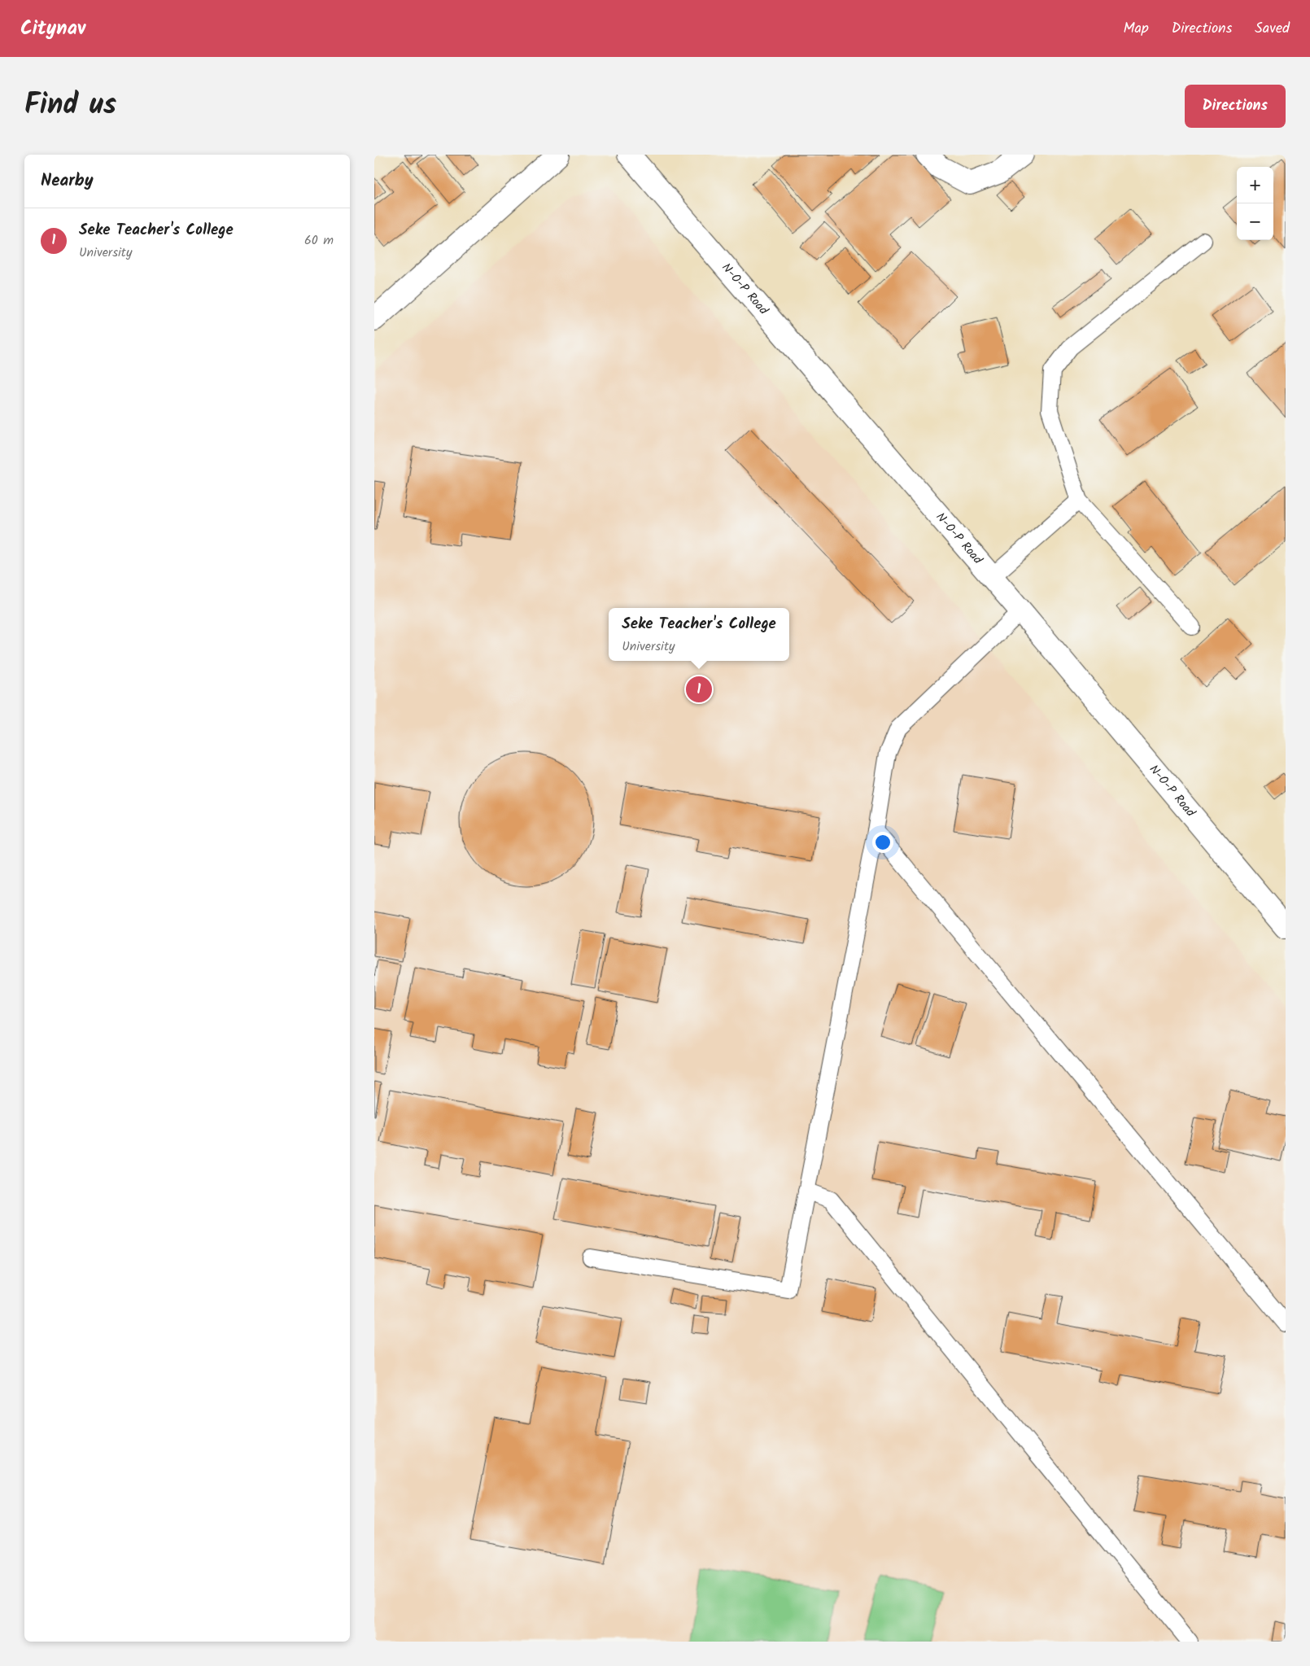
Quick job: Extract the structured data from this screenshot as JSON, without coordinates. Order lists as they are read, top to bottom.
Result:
{
  "streets": {
    "street": ["N-O-P Road"]
  },
  "page": {
    "header": "Citynav",
    "nav": ["Map", "Directions", "Saved"],
    "title": "Find us",
    "buttons": "Directions",
    "heading": "Nearby",
    "map_buttons": ["+", "−"],
    "list": [
      {
        "mark": "1",
        "name": "Seke Teacher's College",
        "note": "University",
        "value": "60 m"
      }
    ],
    "popup": ["Seke Teacher's College", "University"],
    "pins": "1"
  }
}
